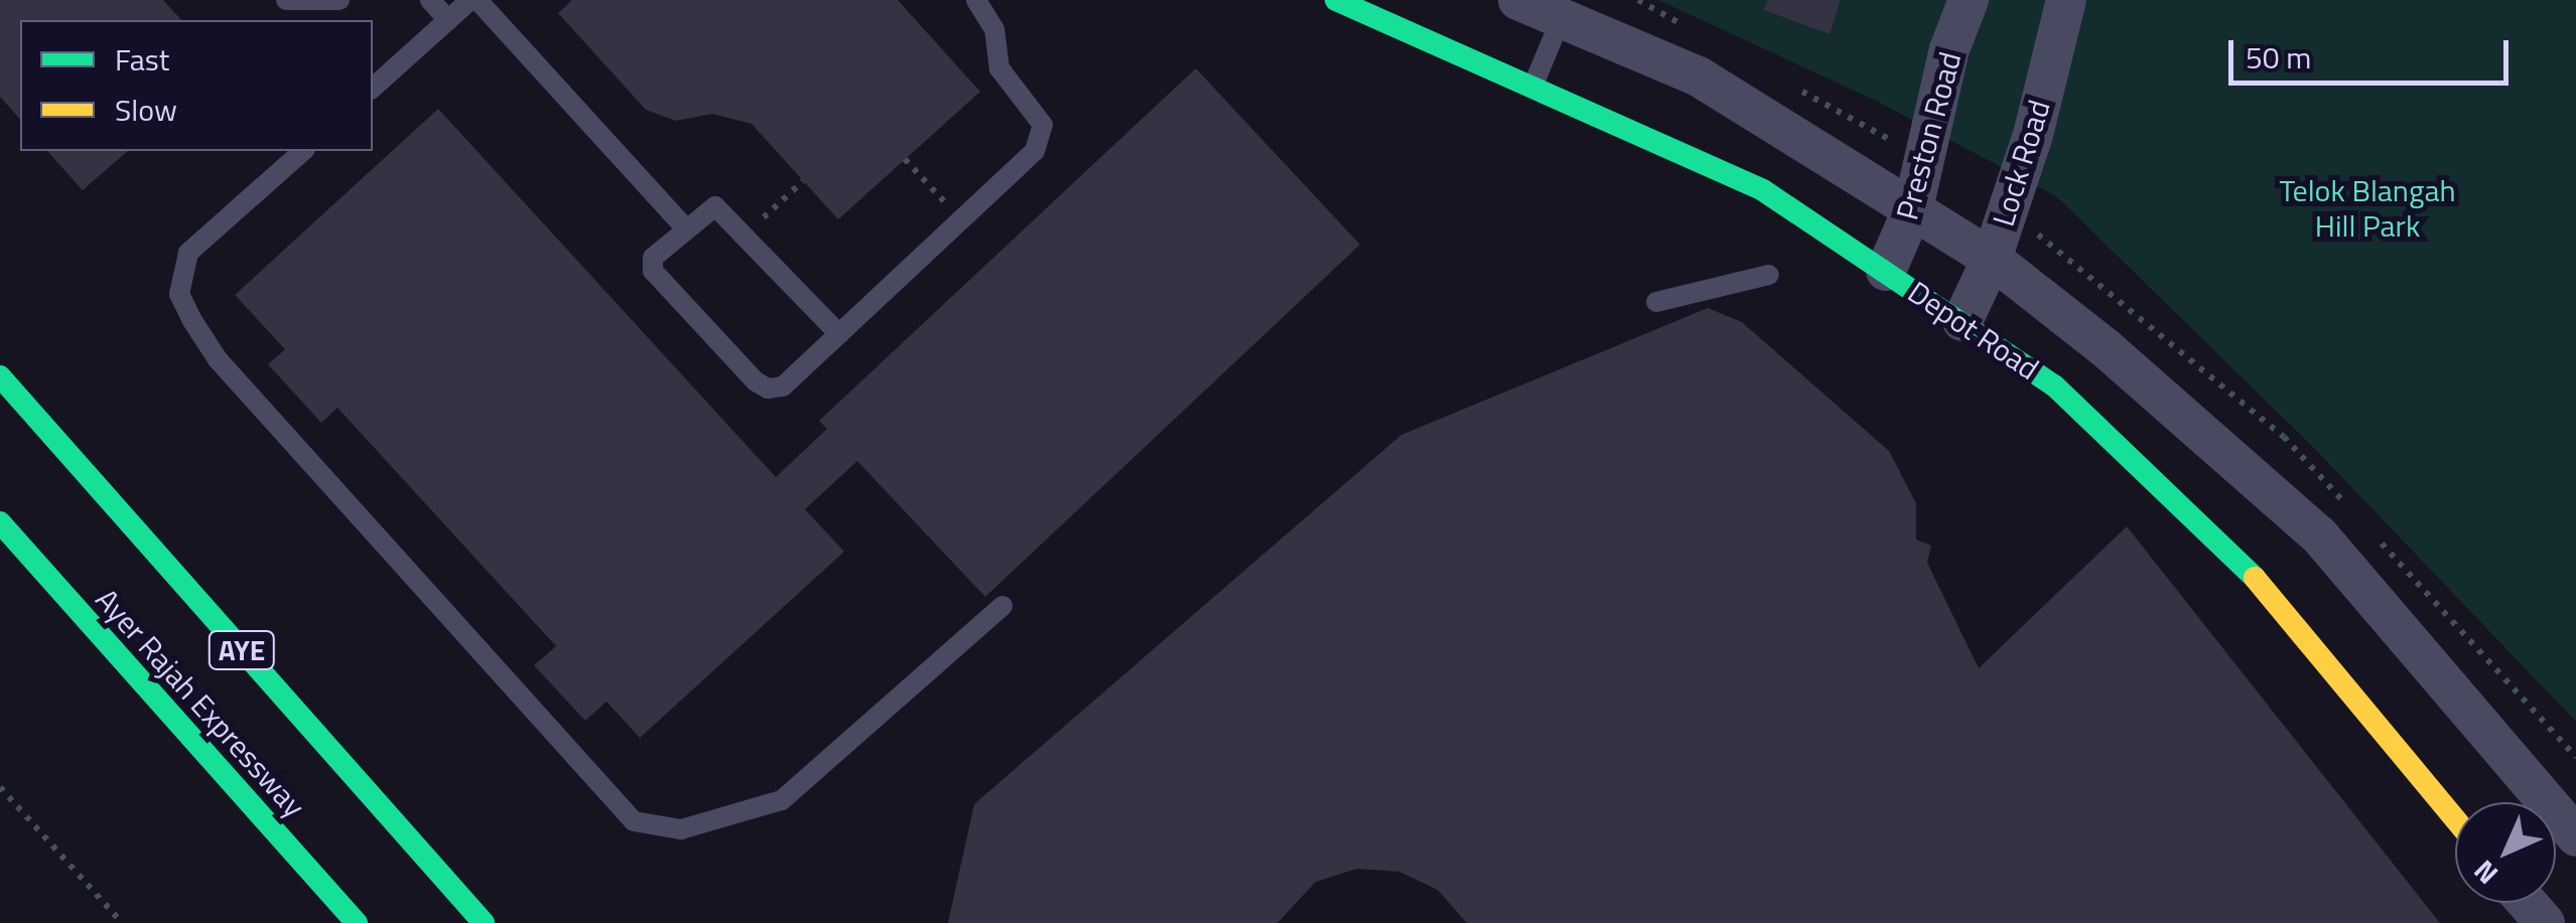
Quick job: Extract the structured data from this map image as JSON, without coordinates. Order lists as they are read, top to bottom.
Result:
{
  "streets": {
    "main road": ["Depot Road", "AYE", "Ayer Rajah Expressway"],
    "street": ["Preston Road", "Lock Road"]
  },
  "crossings": [
    ["Preston Road", "Depot Road"],
    ["Lock Road", "Depot Road"]
  ],
  "parks": ["Telok Blangah Hill Park"],
  "legend": ["Fast", "Slow"],
  "scale_bar": "50 m",
  "north": "bottom left"
}
